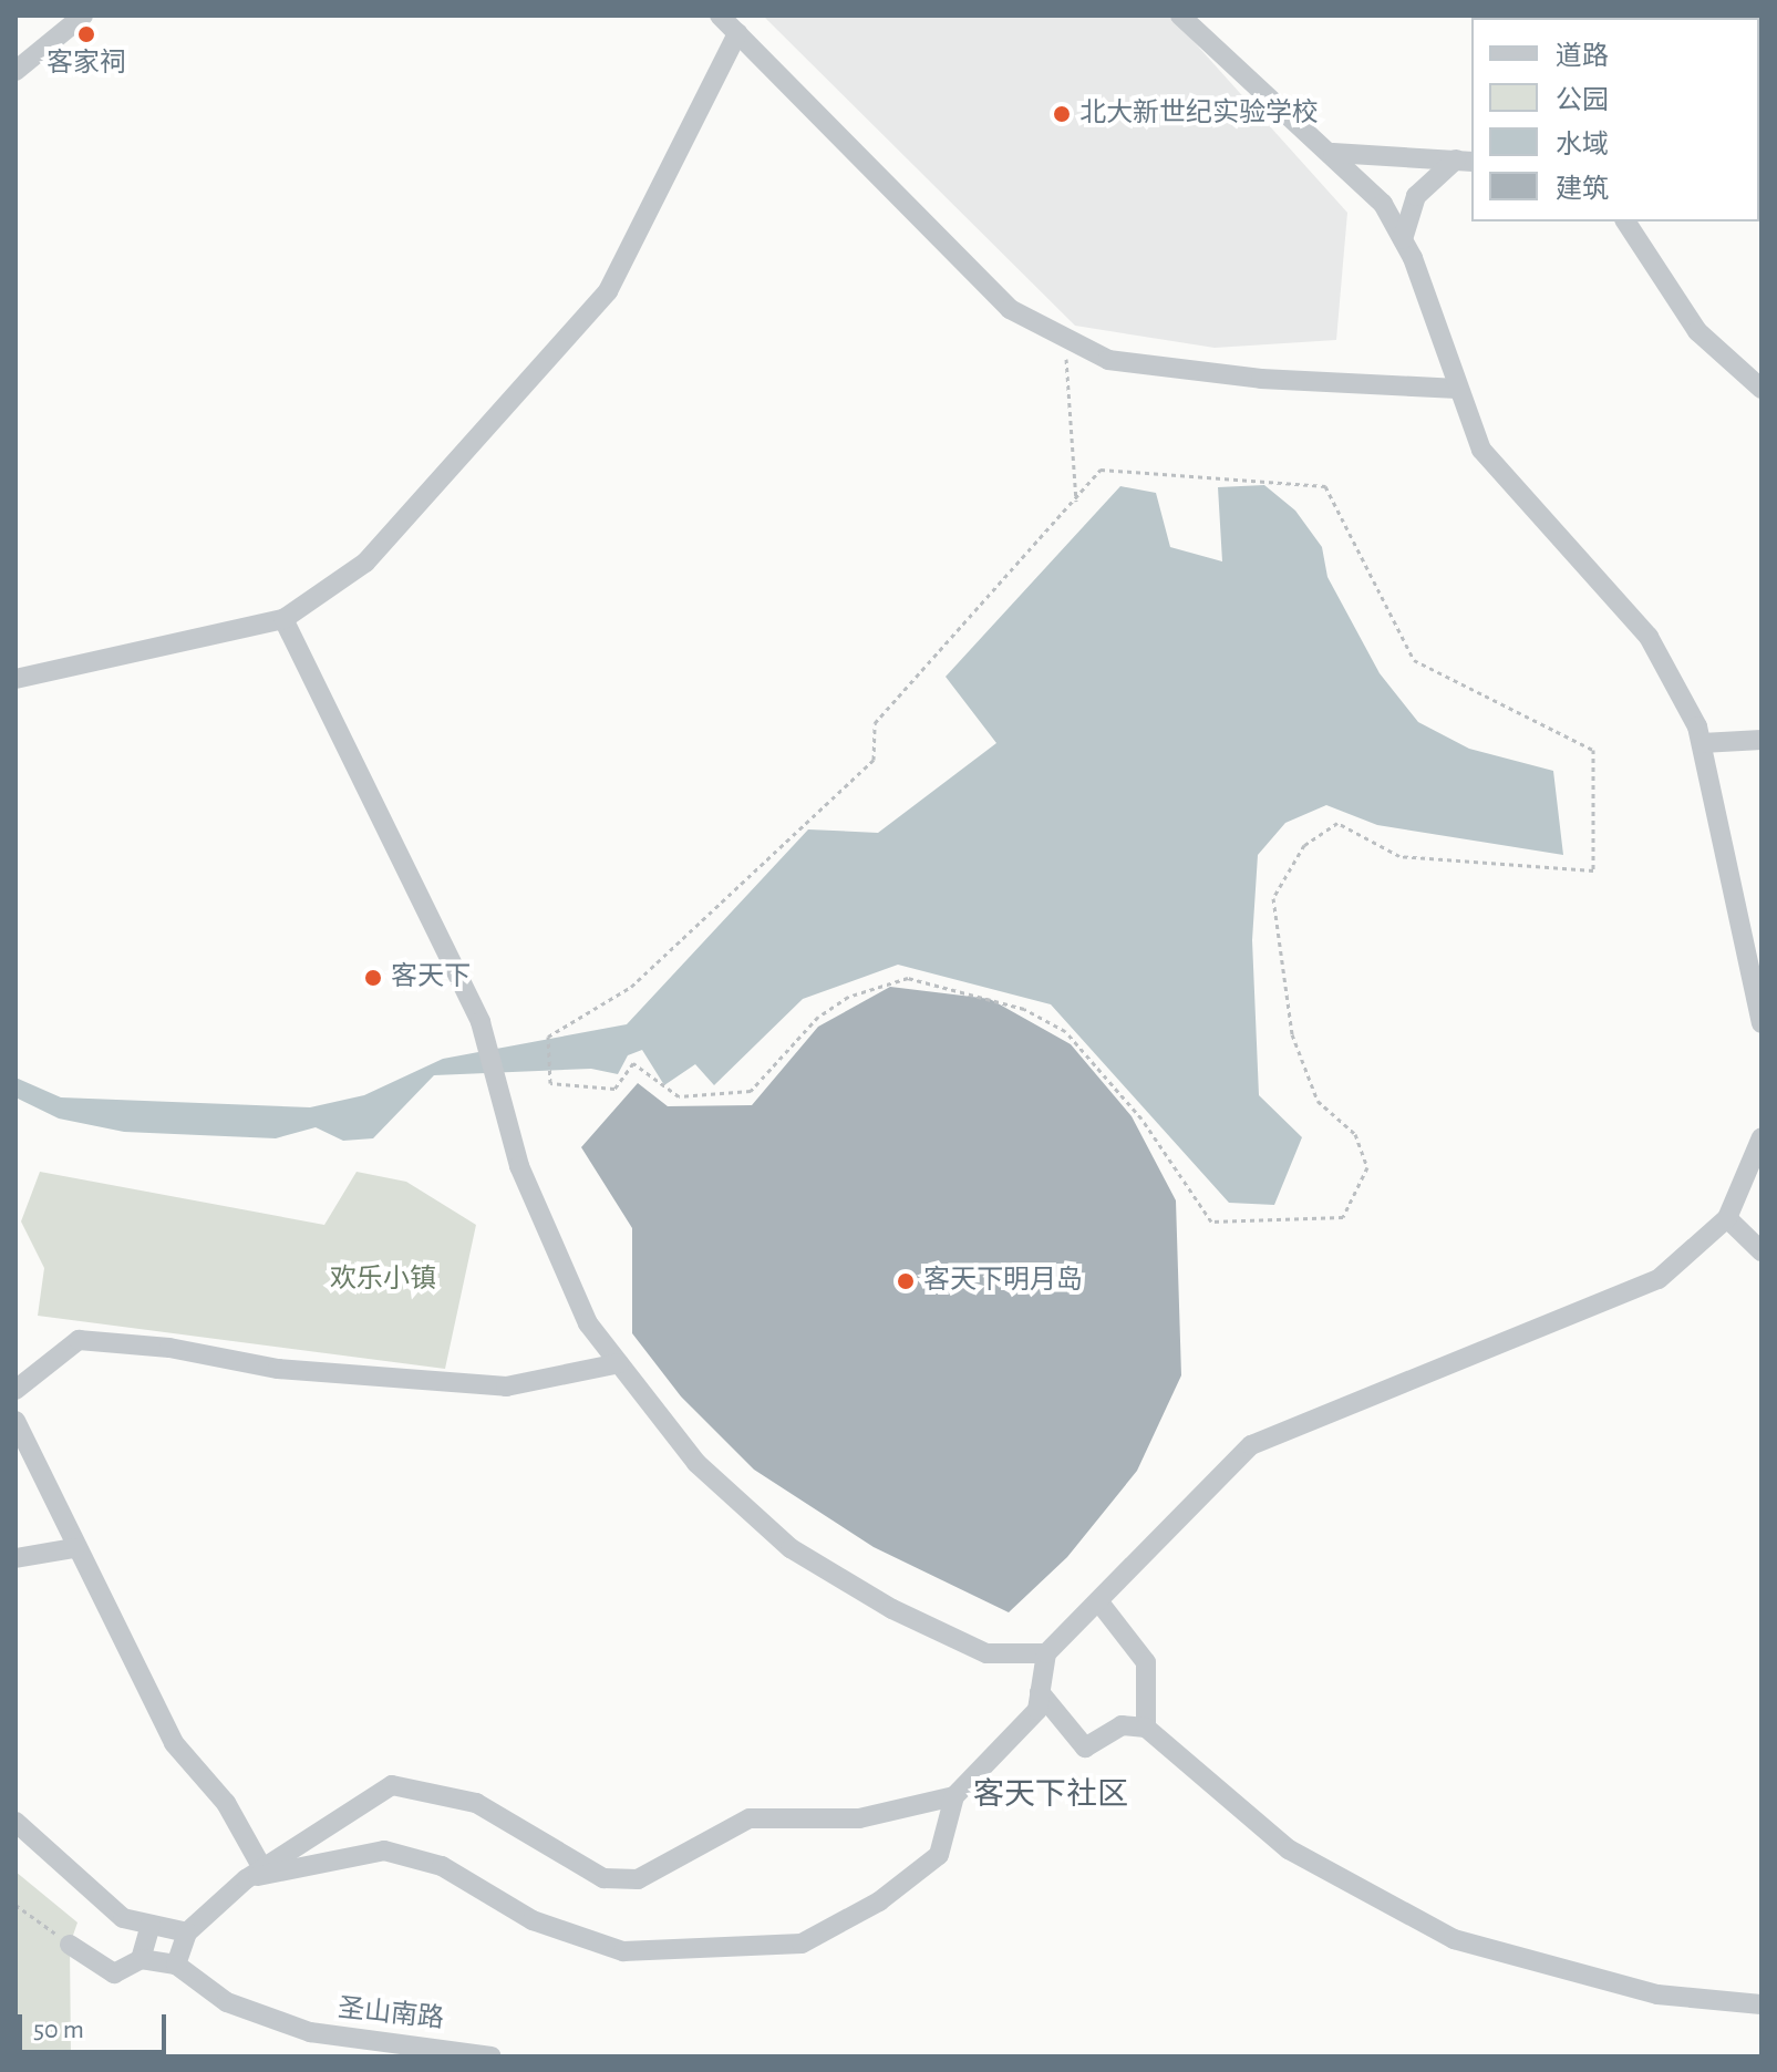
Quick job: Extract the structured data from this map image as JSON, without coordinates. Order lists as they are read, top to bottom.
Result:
{
  "streets": {
    "street": ["圣山南路"]
  },
  "districts": ["客天下社区"],
  "parks": ["欢乐小镇"],
  "places": [
    "客家祠",
    "北大新世纪实验学校",
    "客天下",
    "客天下明月岛"
  ],
  "legend": [
    "道路",
    "公园",
    "水域",
    "建筑"
  ],
  "scale_bar": "50 m"
}
